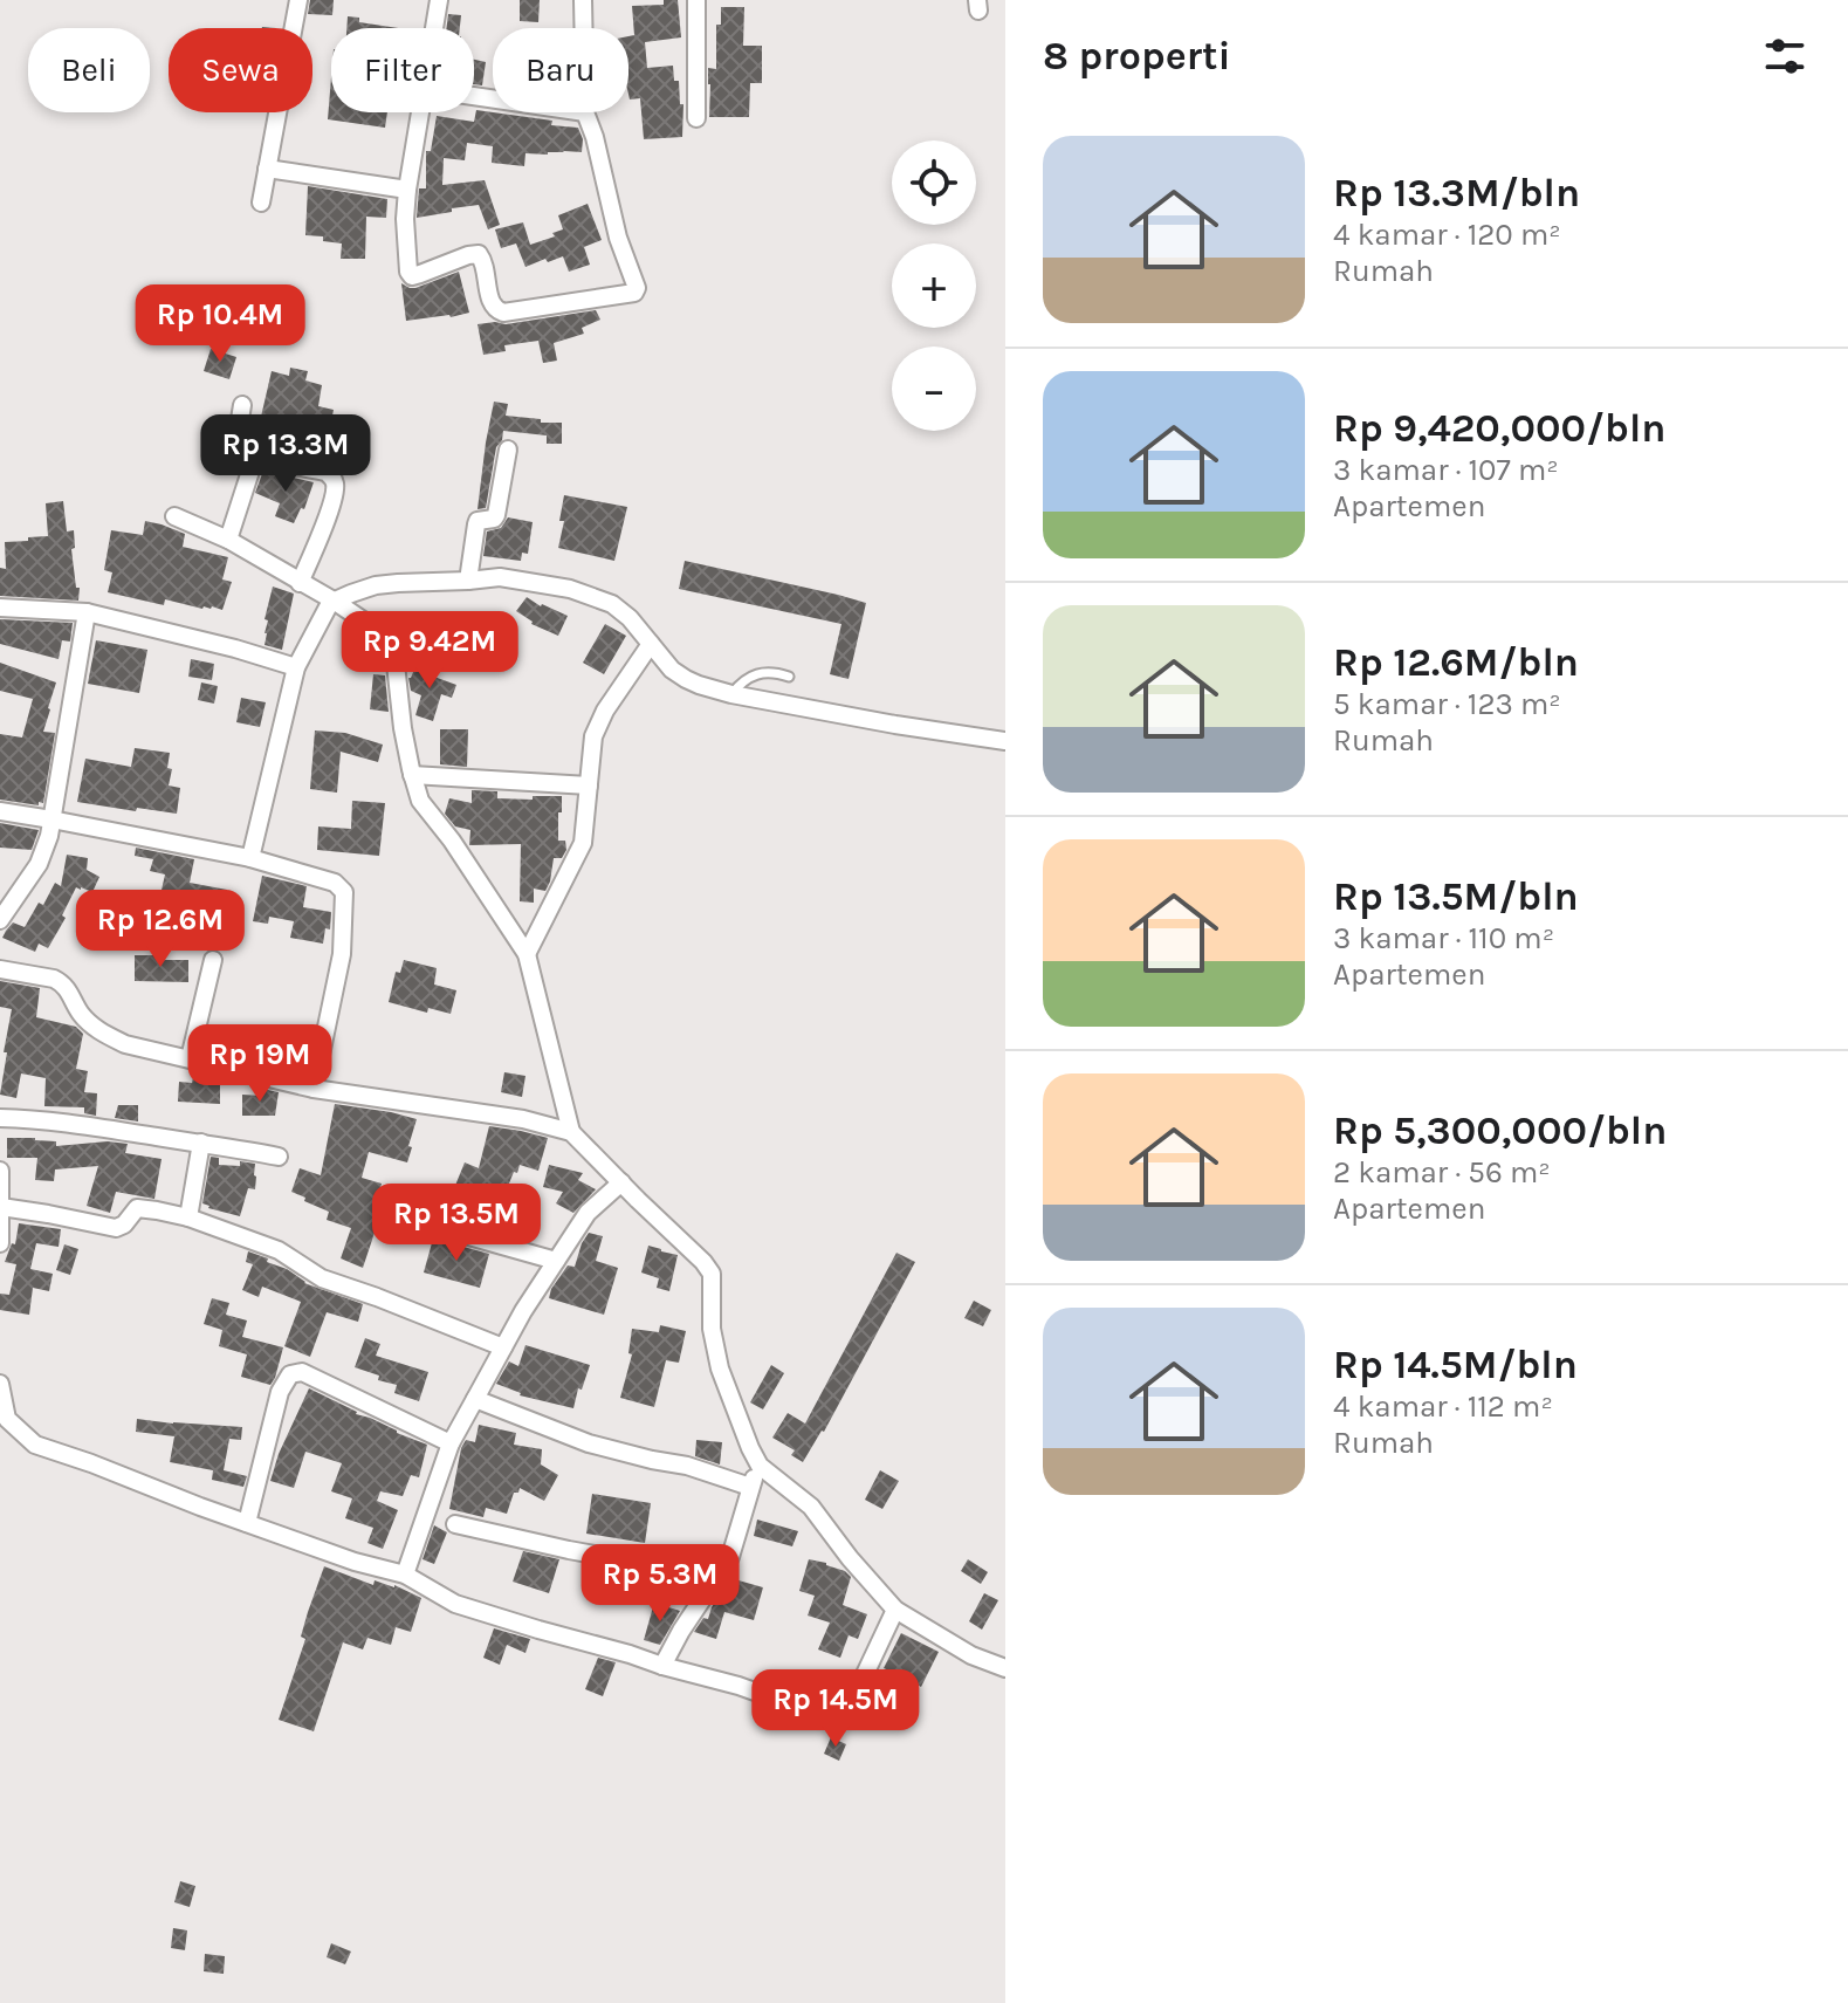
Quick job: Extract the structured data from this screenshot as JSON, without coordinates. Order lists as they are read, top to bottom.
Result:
{
  "page": {
    "heading": "8 properti",
    "chip": [
      "Beli",
      "Sewa",
      "Filter",
      "Baru"
    ],
    "list": [
      {
        "name": "Rp 13.3M/bln",
        "note": "4 kamar · 120 m² · Rumah"
      },
      {
        "name": "Rp 9,420,000/bln",
        "note": "3 kamar · 107 m² · Apartemen"
      },
      {
        "name": "Rp 12.6M/bln",
        "note": "5 kamar · 123 m² · Rumah"
      },
      {
        "name": "Rp 13.5M/bln",
        "note": "3 kamar · 110 m² · Apartemen"
      },
      {
        "name": "Rp 5,300,000/bln",
        "note": "2 kamar · 56 m² · Apartemen"
      },
      {
        "name": "Rp 14.5M/bln",
        "note": "4 kamar · 112 m² · Rumah"
      }
    ],
    "map_buttons": ["+", "−"],
    "price": [
      "Rp 10.4M",
      "Rp 13.3M",
      "Rp 9.42M",
      "Rp 12.6M",
      "Rp 19M",
      "Rp 13.5M",
      "Rp 5.3M",
      "Rp 14.5M"
    ]
  }
}
